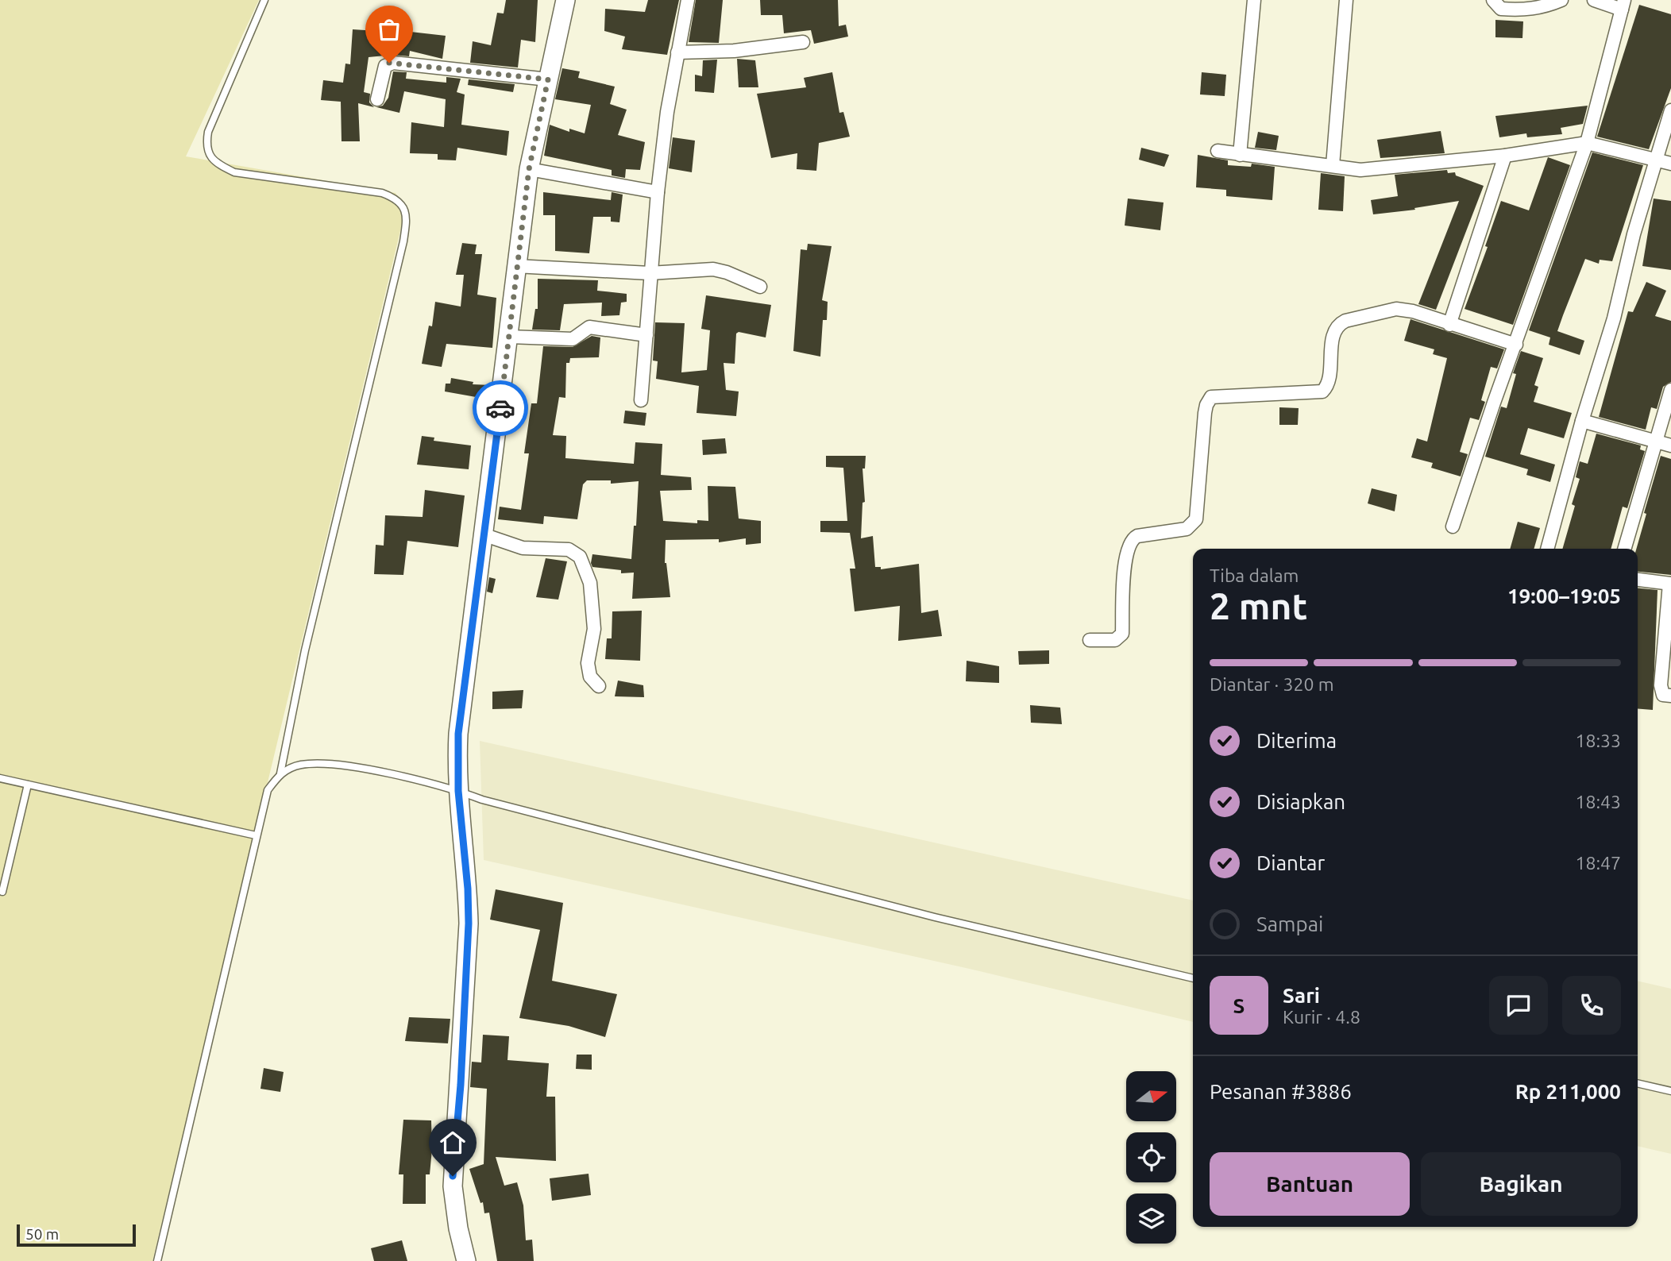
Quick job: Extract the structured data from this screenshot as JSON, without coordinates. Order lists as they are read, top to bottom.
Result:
{
  "scale_bar": "50 m",
  "north": "right",
  "page": {
    "heading": ["2 mnt", "Tiba dalam", "19:00–19:05"],
    "panel": [
      "Sari",
      "Kurir · 4.8",
      "Pesanan #3886",
      "Rp 211,000"
    ],
    "bar": "Diantar · 320 m",
    "list": [
      ["Diterima", "18:33"],
      ["Disiapkan", "18:43"],
      ["Diantar", "18:47"],
      "Sampai"
    ],
    "round": "S",
    "buttons": ["Bantuan", "Bagikan"],
    "scale": "50 m"
  }
}
